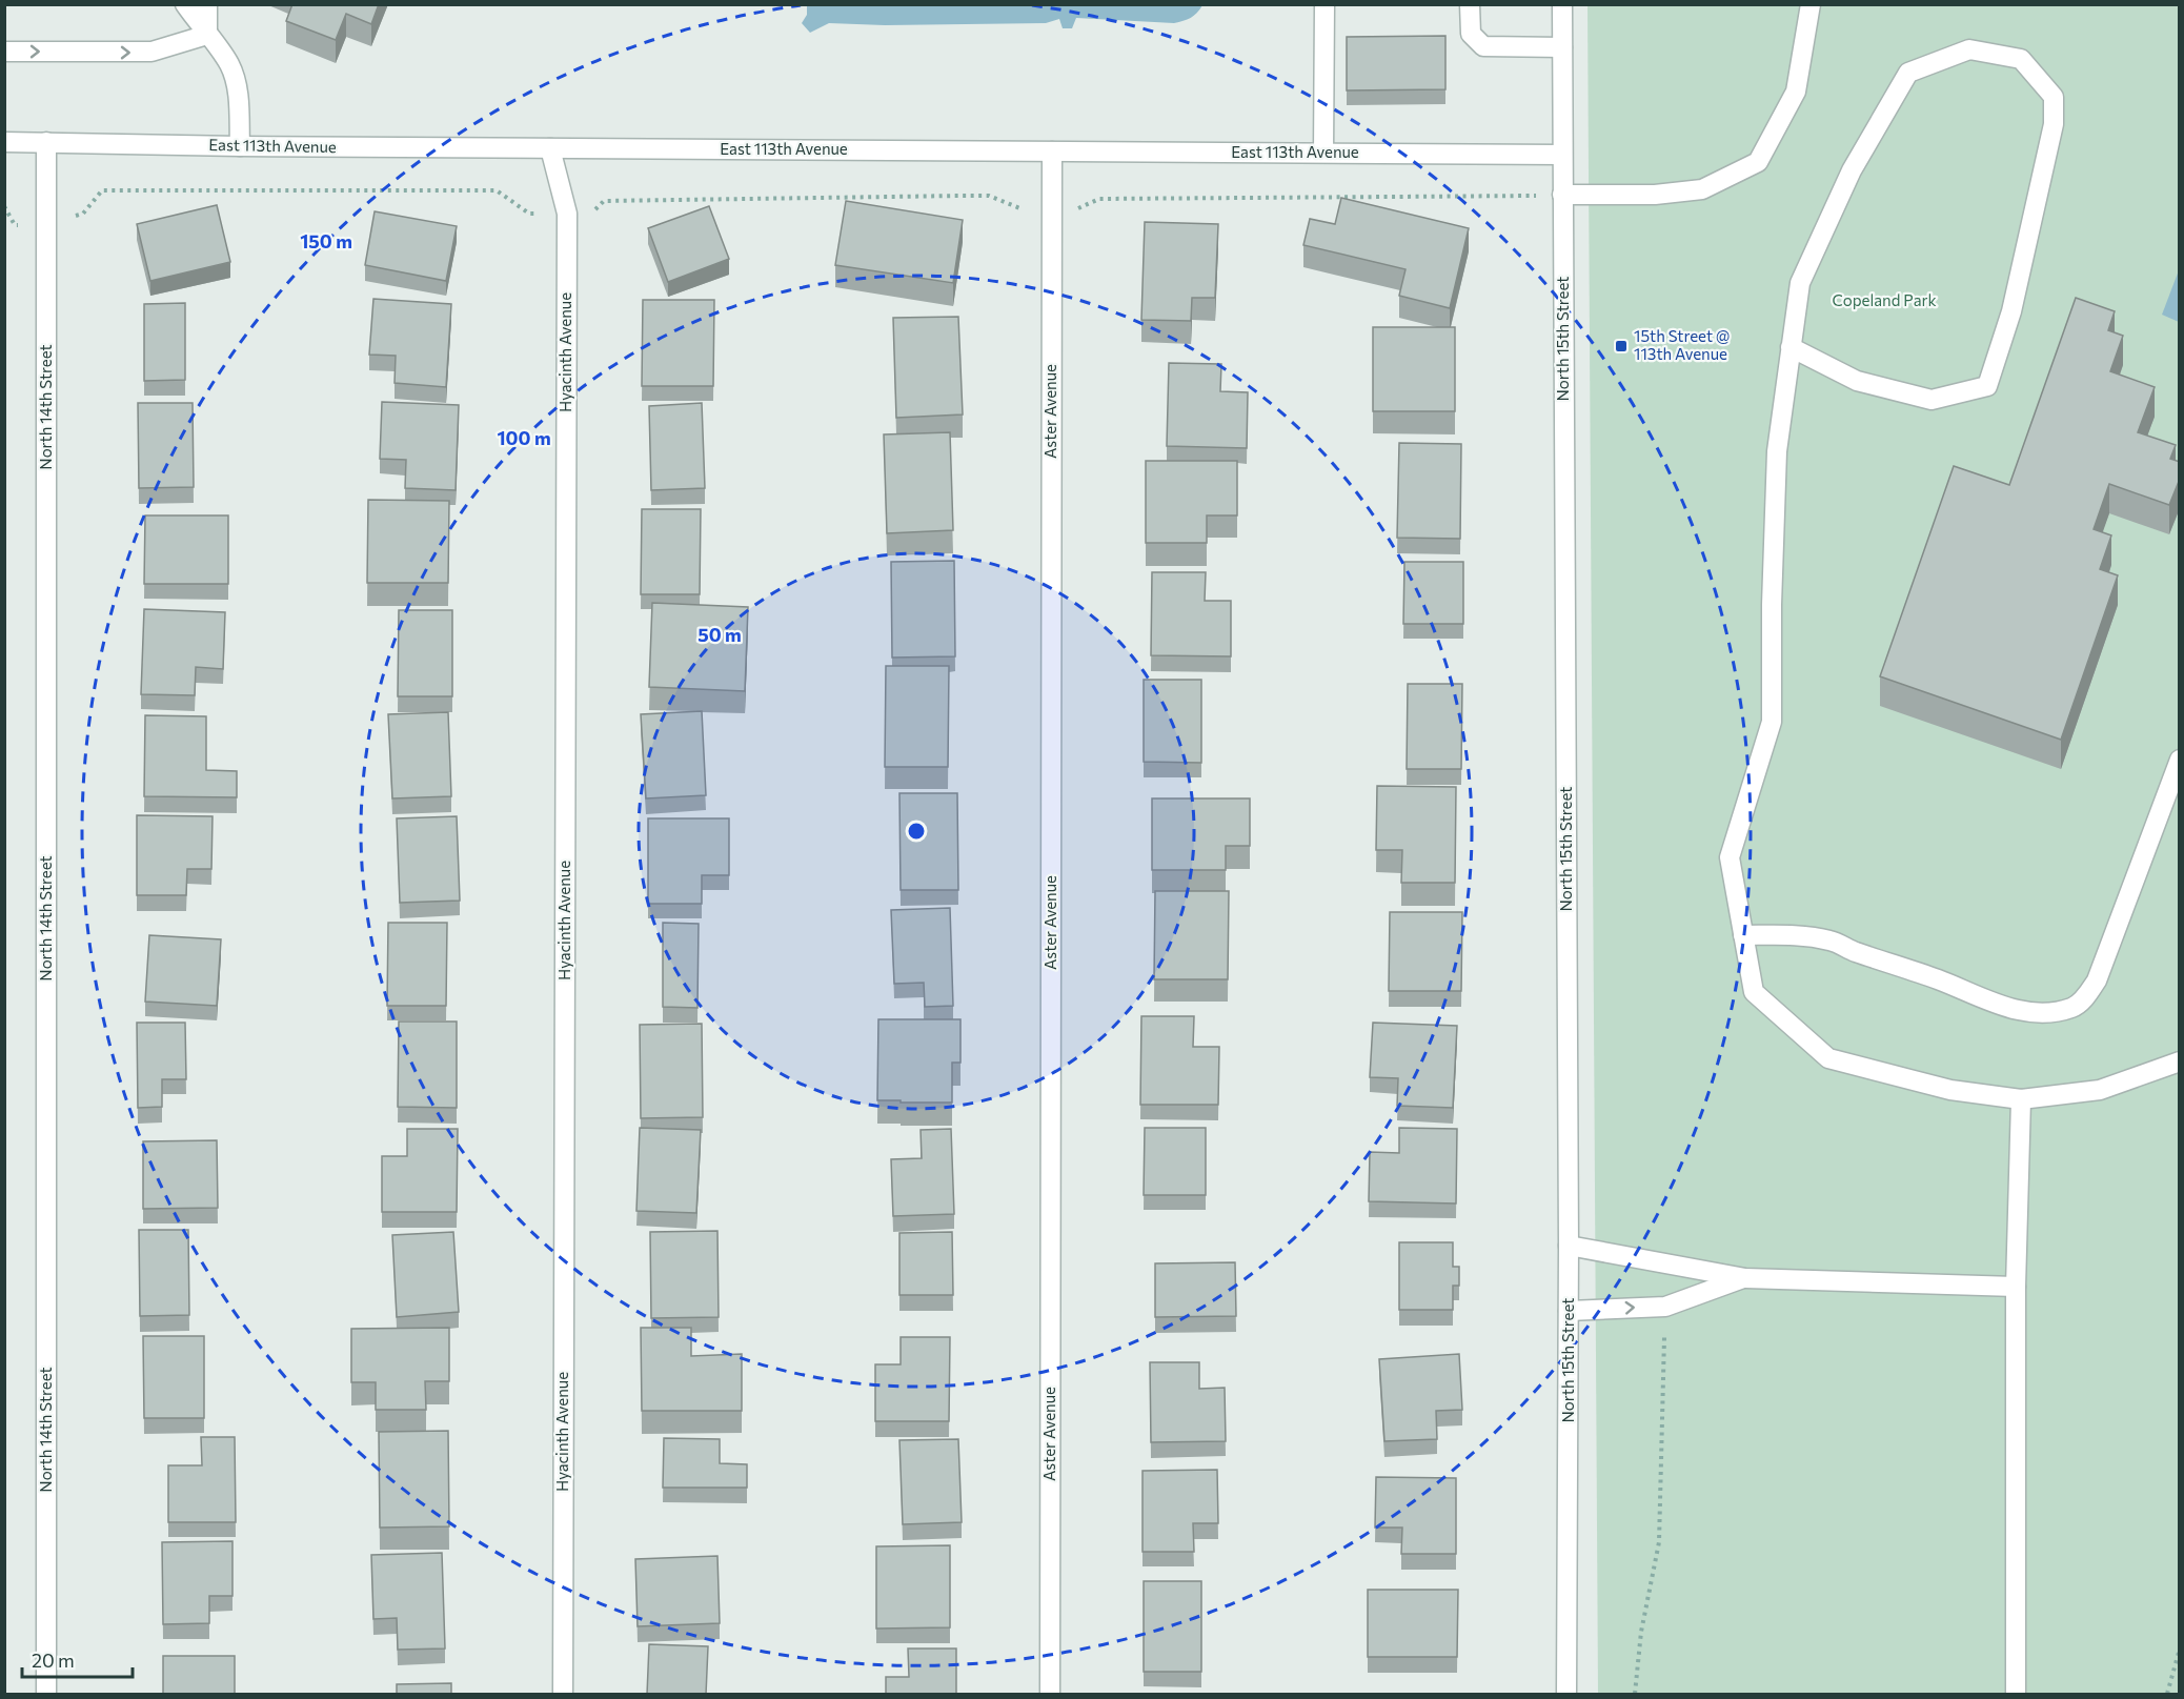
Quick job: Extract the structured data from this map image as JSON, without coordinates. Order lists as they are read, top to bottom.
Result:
{
  "streets": {
    "street": [
      "East 113th Avenue",
      "North 15th Street",
      "Hyacinth Avenue",
      "North 14th Street",
      "Aster Avenue"
    ]
  },
  "crossings": [
    ["East 113th Avenue", "North 15th Street"],
    ["East 113th Avenue", "Hyacinth Avenue"],
    ["East 113th Avenue", "North 14th Street"],
    ["East 113th Avenue", "Aster Avenue"]
  ],
  "parks": ["Copeland Park"],
  "places": {
    "transit": ["15th Street @ 113th Avenue"]
  },
  "scale_bar": "20 m",
  "rings": ["150 m", "100 m", "50 m"]
}
